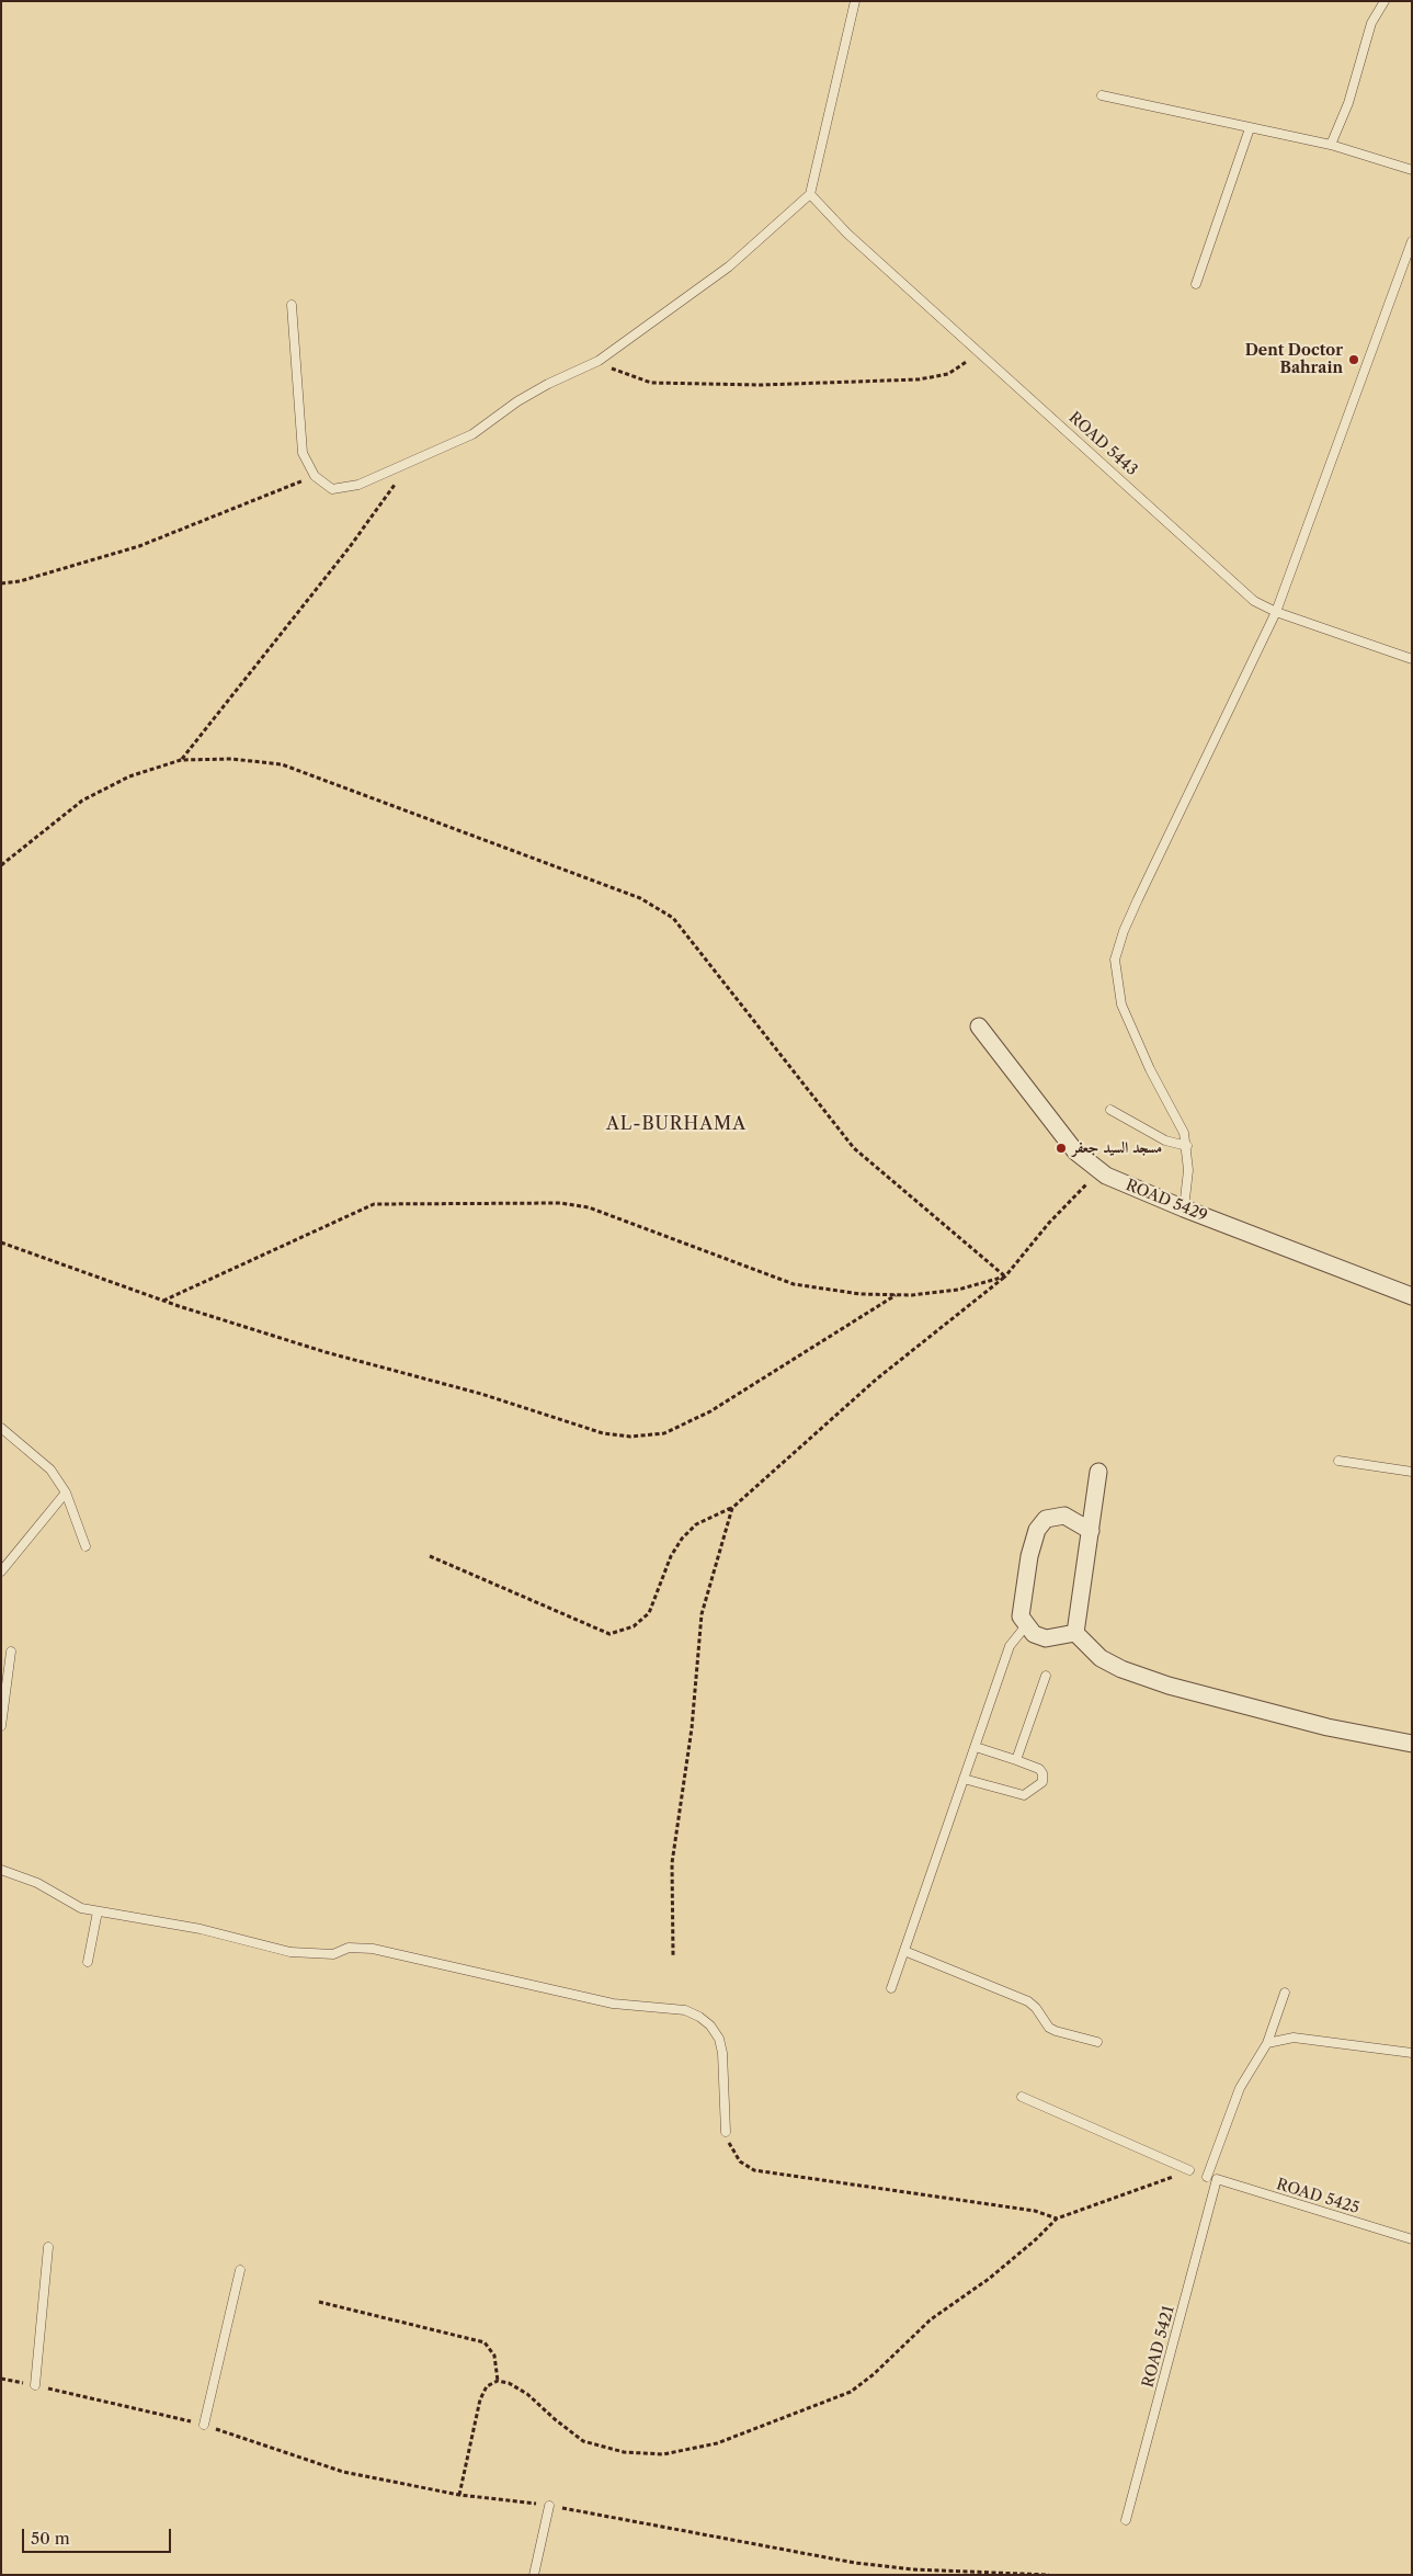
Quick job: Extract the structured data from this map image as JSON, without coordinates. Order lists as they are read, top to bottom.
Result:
{
  "streets": {
    "street": ["ROAD 5429"],
    "lane": ["ROAD 5443", "ROAD 5425", "ROAD 5421"]
  },
  "crossings": [
    ["ROAD 5425", "ROAD 5421"]
  ],
  "districts": ["AL-BURHAMA"],
  "places": ["Dent Doctor Bahrain", "مسجد السيد جعفر"],
  "scale_bar": "50 m"
}
